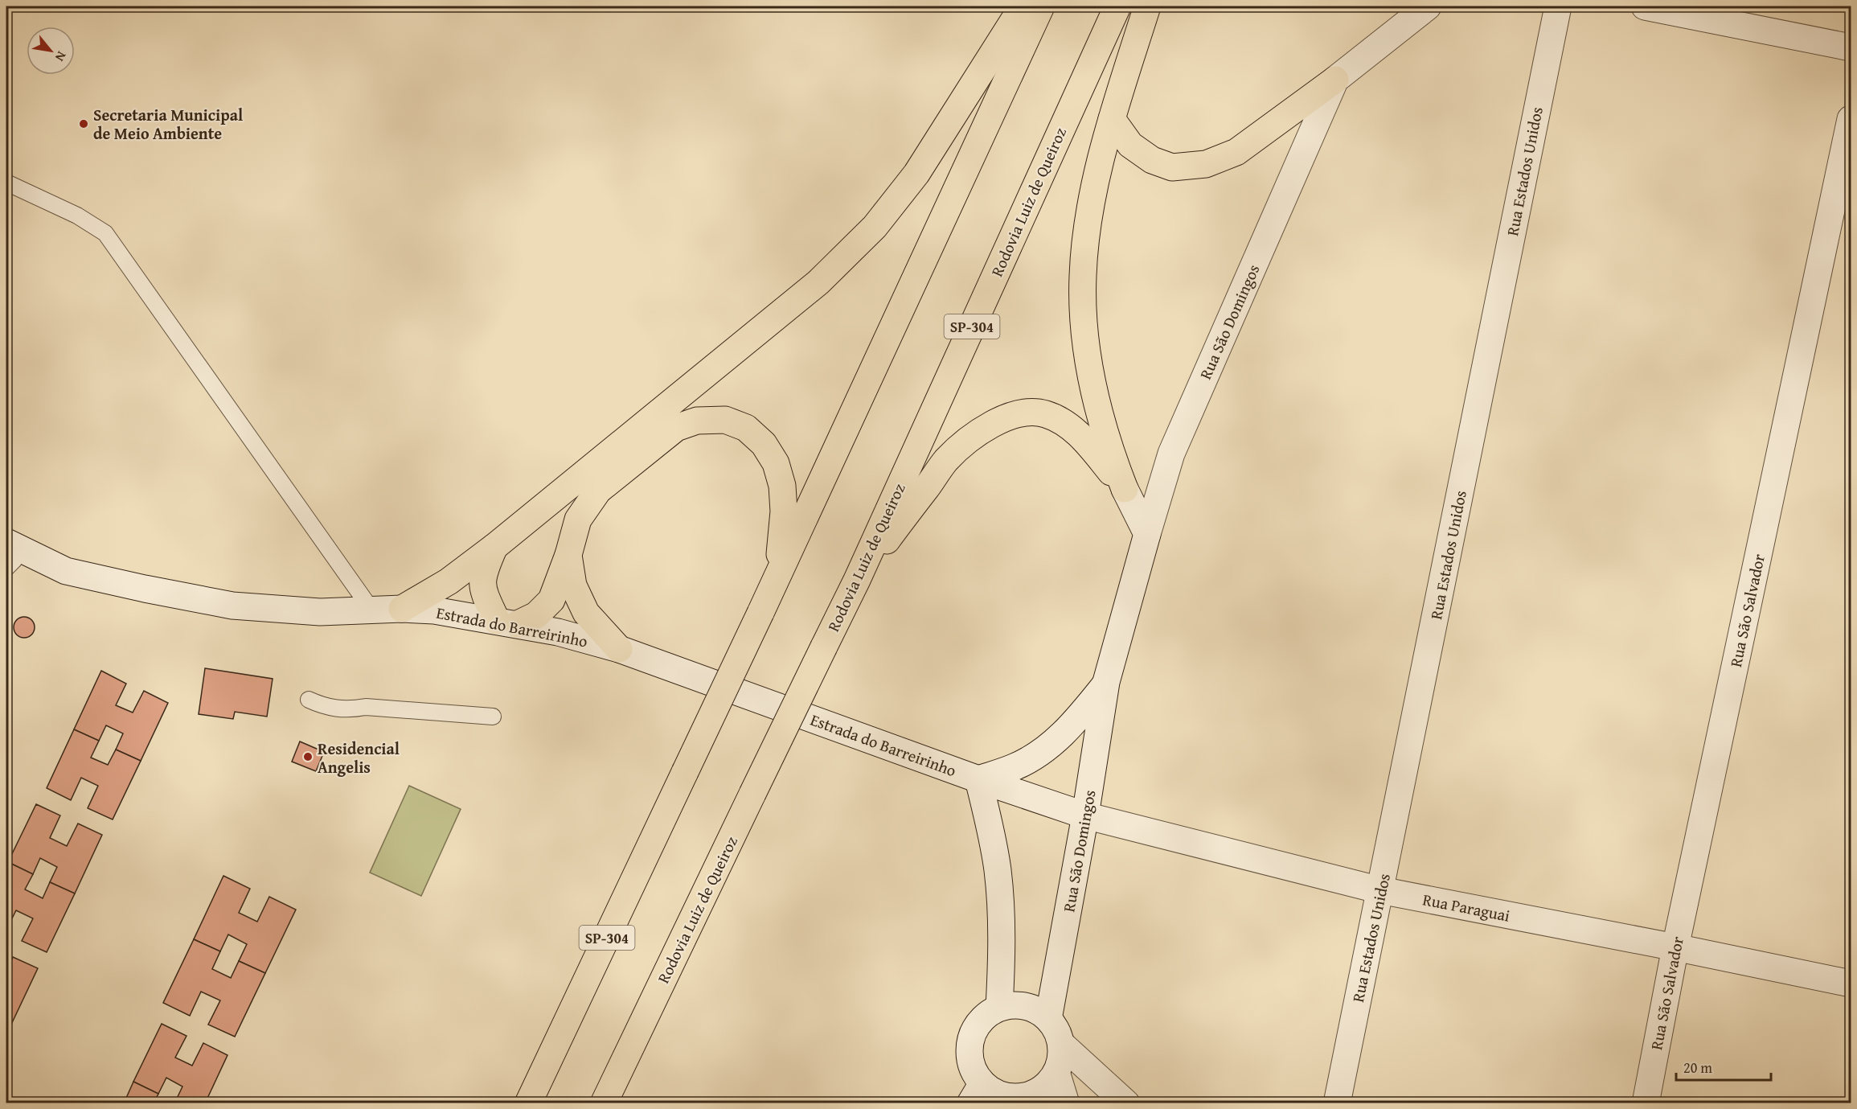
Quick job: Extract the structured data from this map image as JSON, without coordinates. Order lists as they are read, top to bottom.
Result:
{
  "streets": {
    "highway": ["Rodovia Luiz de Queiroz", "SP-304"],
    "street": [
      "Rua Estados Unidos",
      "Rua São Domingos",
      "Rua São Salvador",
      "Estrada do Barreirinho",
      "Rua Paraguai"
    ]
  },
  "crossings": [
    ["Rua Estados Unidos", "Rua Paraguai"],
    ["Rua São Domingos", "Estrada do Barreirinho"],
    ["Rua São Domingos", "Rua Paraguai"],
    ["Rua São Salvador", "Rua Paraguai"],
    ["Estrada do Barreirinho", "Rua Paraguai"]
  ],
  "places": ["Secretaria Municipal de Meio Ambiente", "Residencial Angelis"],
  "scale_bar": "20 m",
  "north": "bottom right"
}
